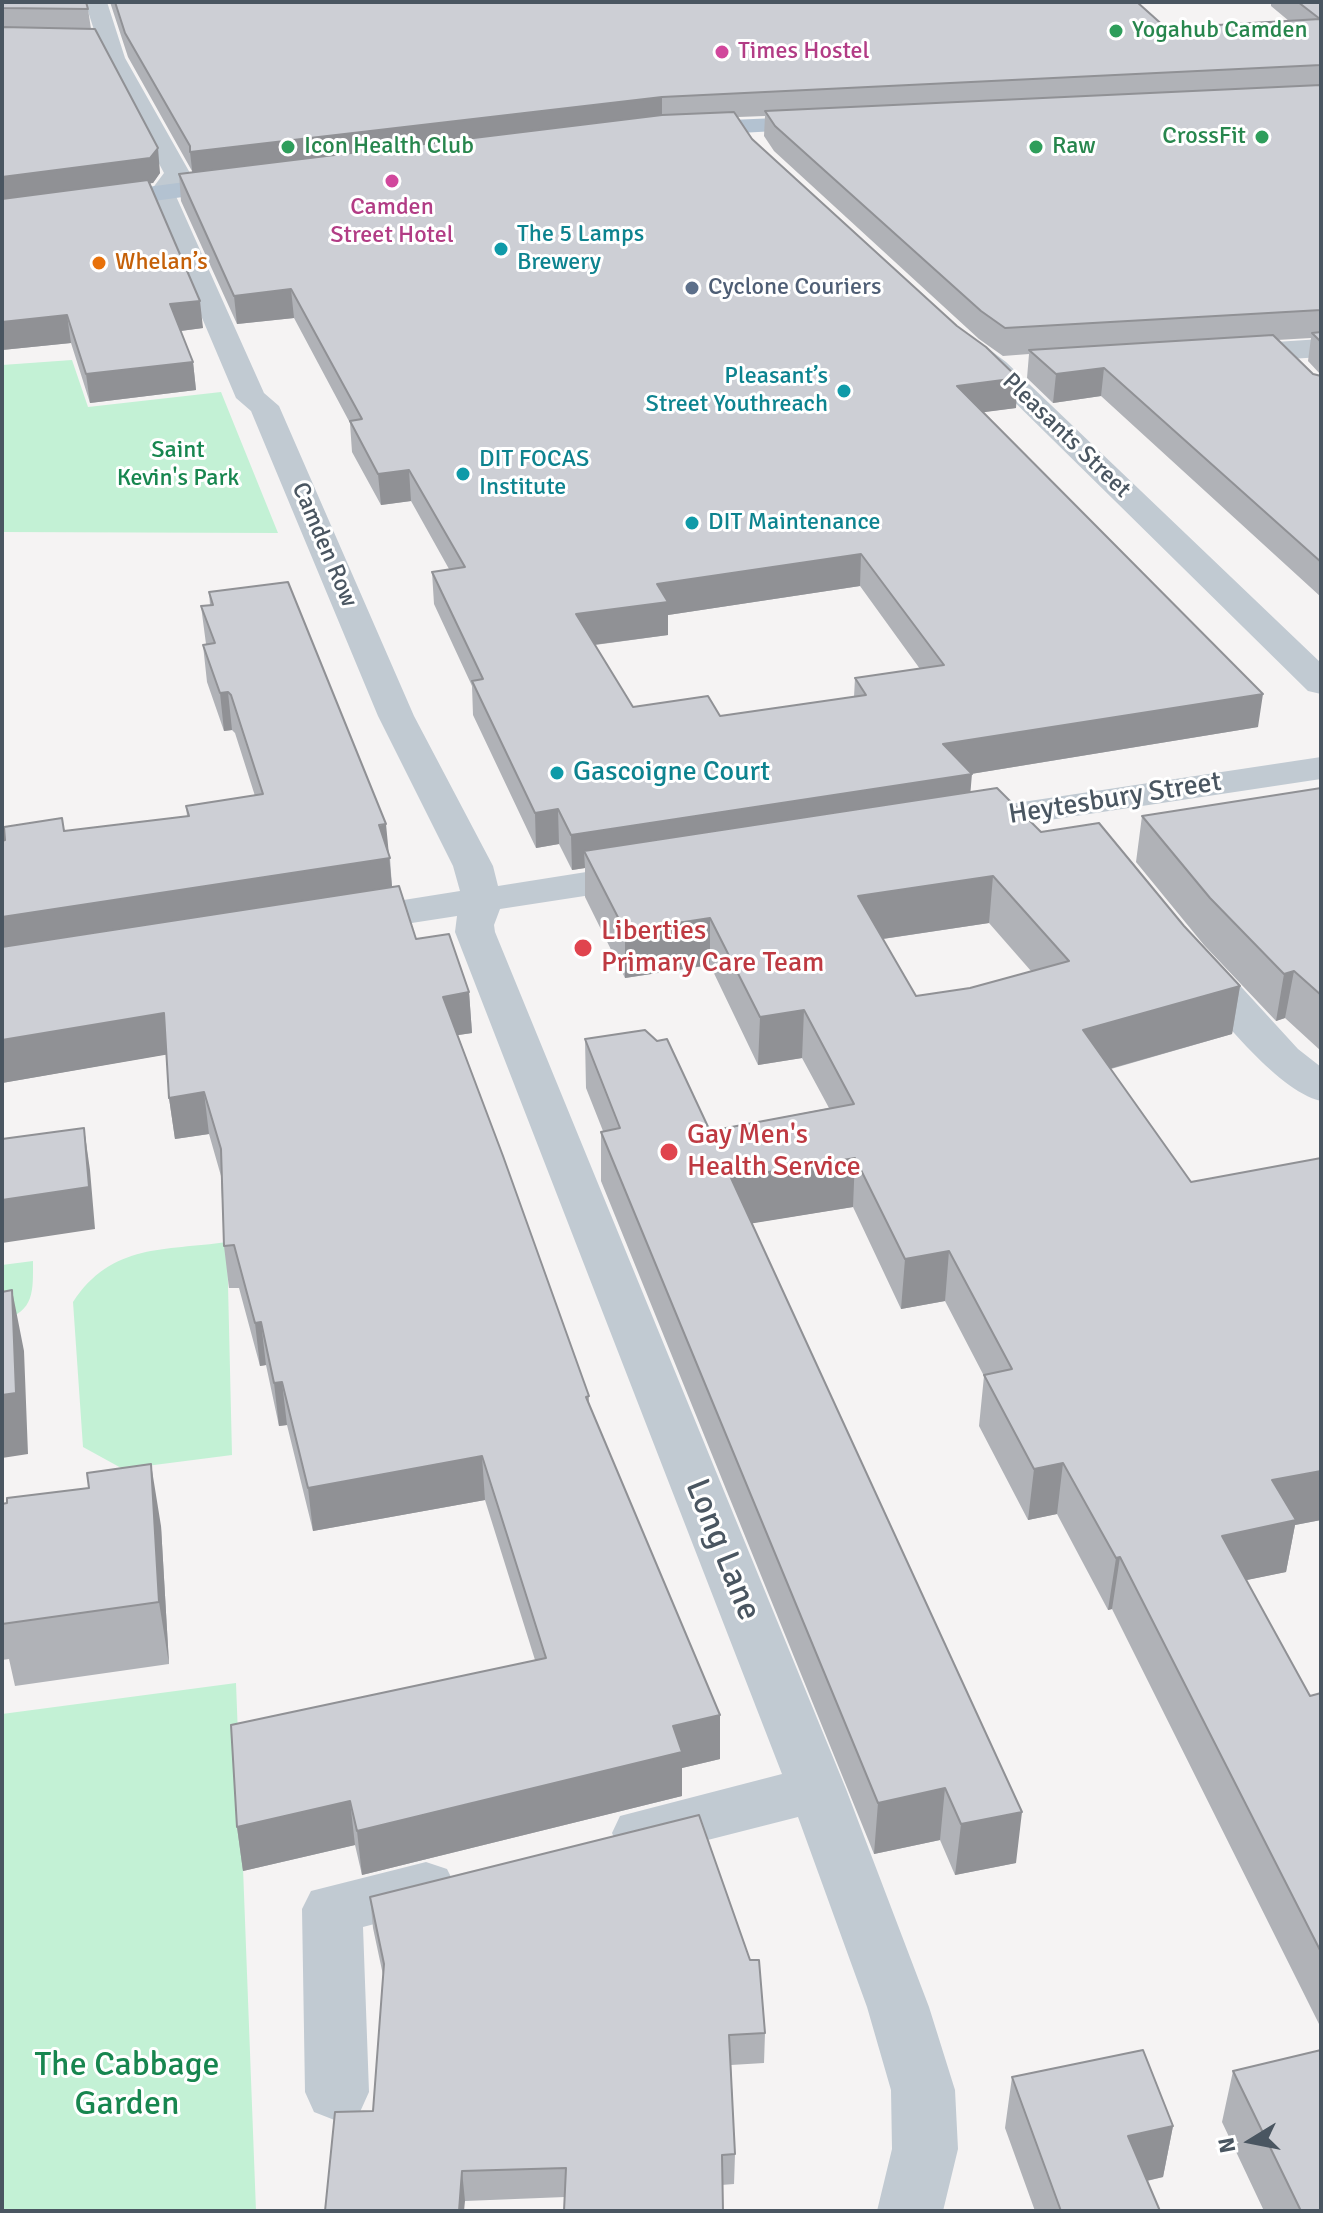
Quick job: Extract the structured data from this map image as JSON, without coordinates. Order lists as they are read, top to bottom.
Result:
{
  "streets": {
    "street": [
      "Pleasants Street",
      "Camden Row",
      "Heytesbury Street",
      "Long Lane"
    ]
  },
  "crossings": [
    ["Camden Row", "Long Lane"]
  ],
  "parks": ["Saint Kevin's Park", "The Cabbage Garden"],
  "places": [
    "Yogahub Camden",
    "Times Hostel",
    "CrossFit",
    "Icon Health Club",
    "Raw",
    "Camden Street Hotel",
    "The 5 Lamps Brewery",
    "Whelan’s",
    "Cyclone Couriers",
    "Pleasant’s Street Youthreach",
    "DIT FOCAS Institute",
    "DIT Maintenance",
    "Gascoigne Court",
    "Liberties Primary Care Team",
    "Gay Men's Health Service"
  ],
  "north": "left"
}
